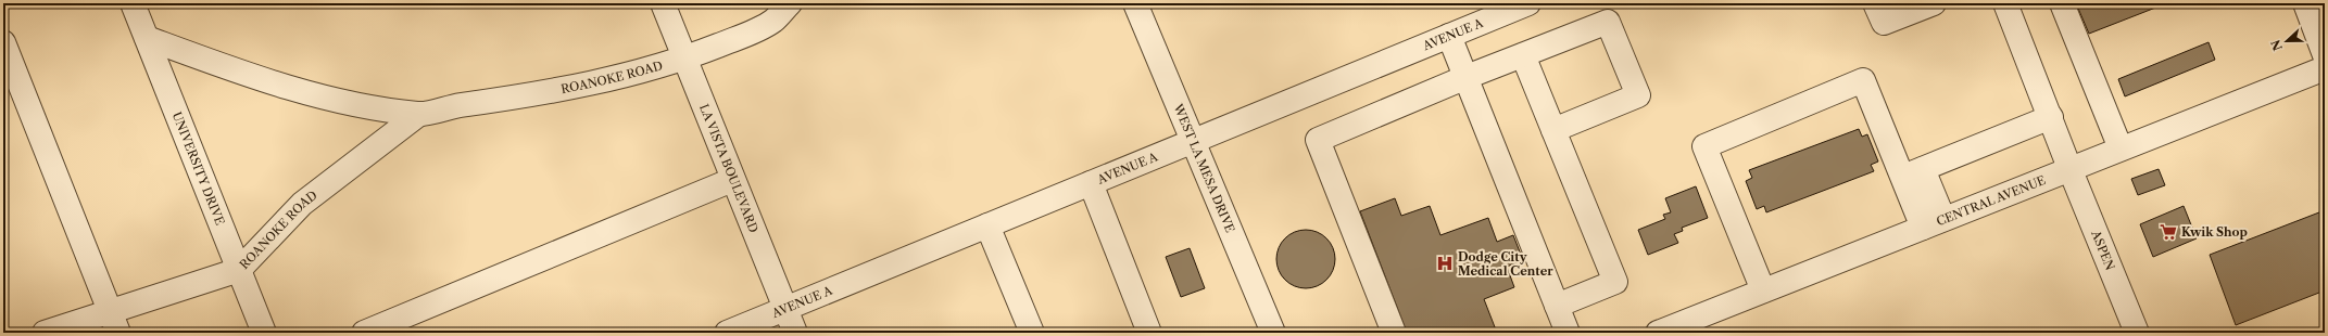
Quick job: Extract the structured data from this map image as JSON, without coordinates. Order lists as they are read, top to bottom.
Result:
{
  "streets": {
    "street": [
      "AVENUE A",
      "ROANOKE ROAD",
      "UNIVERSITY DRIVE",
      "LA VISTA BOULEVARD",
      "WEST LA MESA DRIVE",
      "CENTRAL AVENUE",
      "ASPEN"
    ]
  },
  "crossings": [
    ["AVENUE A", "LA VISTA BOULEVARD"],
    ["AVENUE A", "WEST LA MESA DRIVE"],
    ["ROANOKE ROAD", "UNIVERSITY DRIVE"],
    ["ROANOKE ROAD", "LA VISTA BOULEVARD"],
    ["CENTRAL AVENUE", "ASPEN"]
  ],
  "places": {
    "supermarket": ["Kwik Shop"],
    "hospital": ["Dodge City Medical Center"]
  },
  "north": "left"
}
